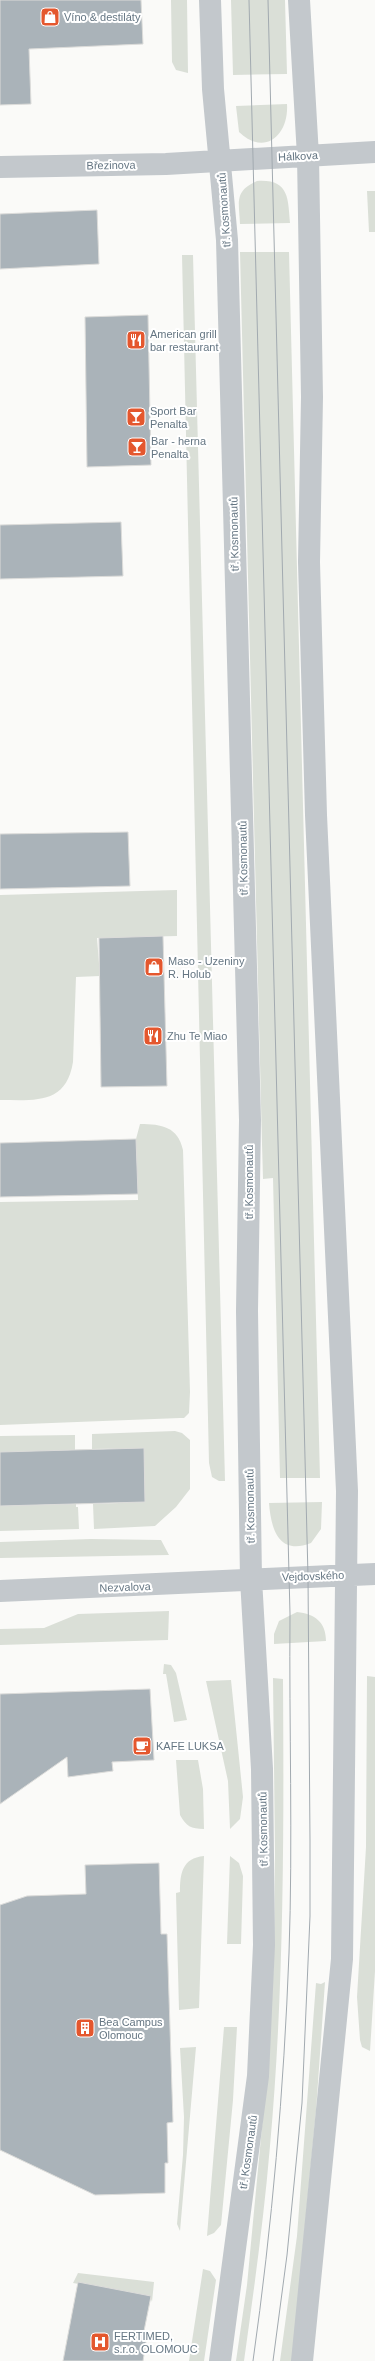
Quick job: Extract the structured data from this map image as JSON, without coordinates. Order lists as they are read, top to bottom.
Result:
{
  "streets": {
    "street": [
      "Hálkova",
      "Březinova",
      "tř. Kosmonautů",
      "Vejdovského",
      "Nezvalova"
    ]
  },
  "crossings": [
    ["Hálkova", "Březinova"],
    ["Hálkova", "tř. Kosmonautů"],
    ["Březinova", "tř. Kosmonautů"],
    ["tř. Kosmonautů", "Vejdovského"],
    ["tř. Kosmonautů", "Nezvalova"],
    ["Vejdovského", "Nezvalova"]
  ],
  "places": {
    "shop": ["Víno & destiláty", "Maso - Uzeniny R. Holub"],
    "restaurant": ["American grill bar restaurant", "Zhu Te Miao"],
    "bar": ["Sport Bar Penalta", "Bar - herna Penalta"],
    "cafe": ["KAFE LUKSA"],
    "building": ["Bea Campus Olomouc"],
    "hospital": ["FERTIMED, s.r.o. OLOMOUC"]
  }
}
